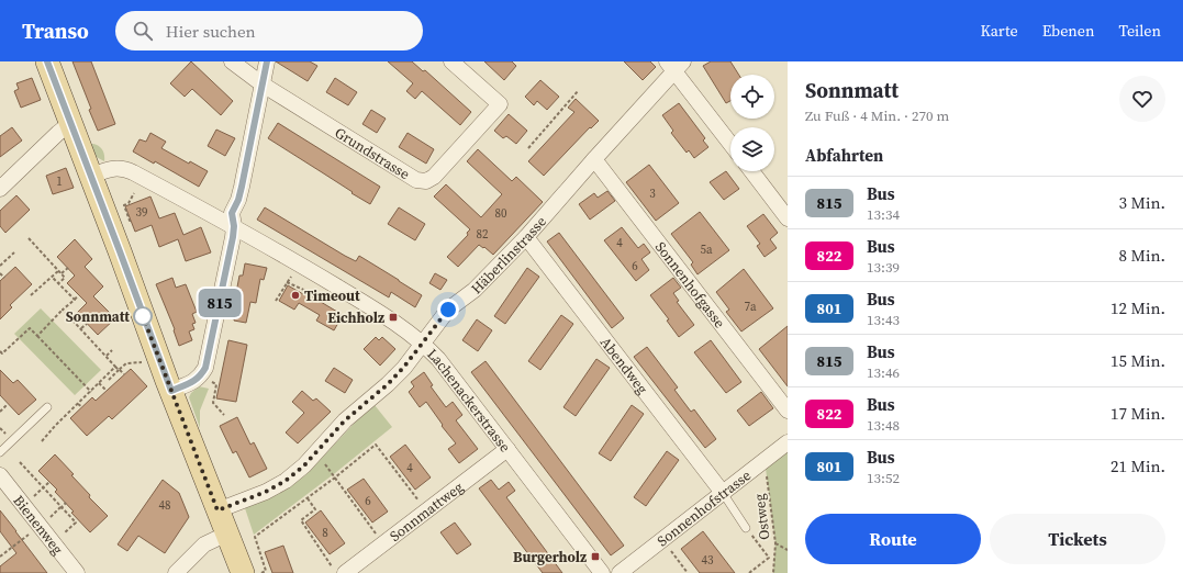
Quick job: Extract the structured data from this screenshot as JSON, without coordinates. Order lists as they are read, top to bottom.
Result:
{
  "streets": {
    "street": [
      "Grundstrasse",
      "Häberlinstrasse",
      "Sonnenhofgasse",
      "Abendweg",
      "Lachenackerstrasse",
      "Sonnenhofstrasse",
      "Sonnmattweg",
      "Bienenweg"
    ],
    "path": ["Ostweg"]
  },
  "crossings": [
    ["Häberlinstrasse", "Sonnenhofgasse"],
    ["Häberlinstrasse", "Abendweg"],
    ["Häberlinstrasse", "Lachenackerstrasse"],
    ["Abendweg", "Sonnenhofstrasse"],
    ["Lachenackerstrasse", "Sonnmattweg"],
    ["Sonnenhofstrasse", "Ostweg"]
  ],
  "places": {
    "other": ["Timeout", "Sonnmatt"],
    "transit": ["Eichholz", "Burgerholz"]
  },
  "lines": ["bus line 815"],
  "house_numbers": [
    "1",
    "3",
    "39",
    "80",
    "82",
    "4",
    "5a",
    "6",
    "7a",
    "4",
    "6",
    "48",
    "8",
    "43"
  ],
  "page": {
    "header": "Transo",
    "search": "Hier suchen",
    "nav": ["Karte", "Ebenen", "Teilen"],
    "on_map": "815",
    "heading": [
      ["Sonnmatt", "Zu Fuß · 4 Min. · 270 m"],
      "Abfahrten"
    ],
    "list": [
      {
        "mark": "815",
        "name": "Bus",
        "note": "13:34",
        "value": "3 Min."
      },
      {
        "mark": "822",
        "name": "Bus",
        "note": "13:39",
        "value": "8 Min."
      },
      {
        "mark": "801",
        "name": "Bus",
        "note": "13:43",
        "value": "12 Min."
      },
      {
        "mark": "815",
        "name": "Bus",
        "note": "13:46",
        "value": "15 Min."
      },
      {
        "mark": "822",
        "name": "Bus",
        "note": "13:48",
        "value": "17 Min."
      },
      {
        "mark": "801",
        "name": "Bus",
        "note": "13:52",
        "value": "21 Min."
      }
    ],
    "buttons": ["Route", "Tickets"]
  }
}
